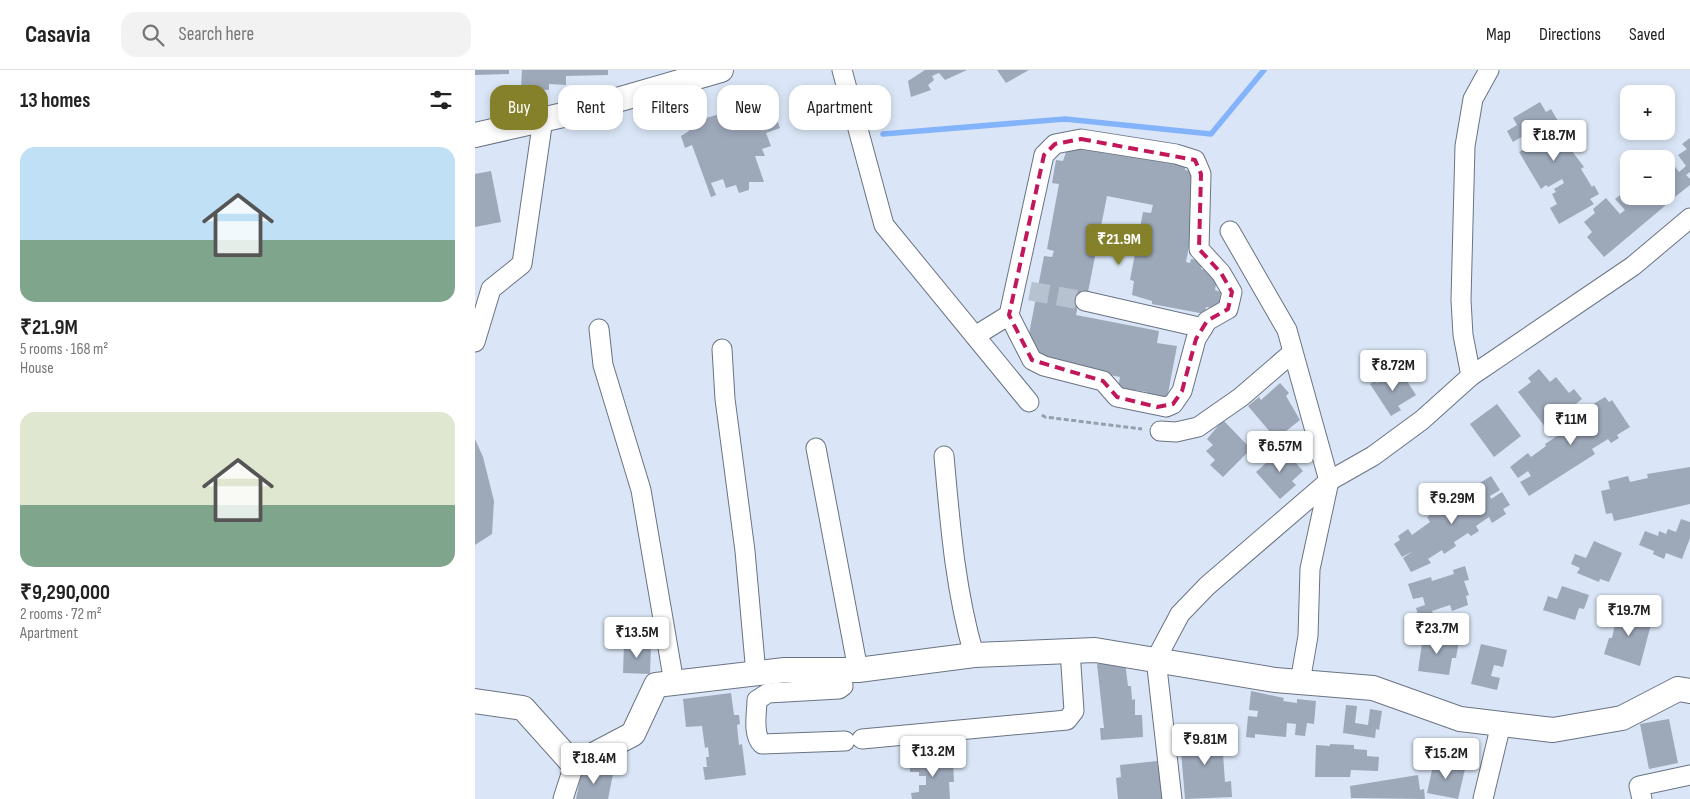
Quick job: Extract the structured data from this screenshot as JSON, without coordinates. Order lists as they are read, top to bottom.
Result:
{
  "page": {
    "header": "Casavia",
    "search": "Search here",
    "nav": ["Map", "Directions", "Saved"],
    "heading": "13 homes",
    "map_buttons": ["+", "−"],
    "chip": [
      "Buy",
      "Rent",
      "Filters",
      "New",
      "Apartment"
    ],
    "price": [
      "₹18.7M",
      "₹21.9M",
      "₹8.72M",
      "₹11M",
      "₹6.57M",
      "₹9.29M",
      "₹19.7M",
      "₹23.7M",
      "₹13.5M",
      "₹9.81M",
      "₹13.2M",
      "₹15.2M",
      "₹18.4M"
    ],
    "list": [
      {
        "name": "₹21.9M",
        "note": "5 rooms · 168 m² · House"
      },
      {
        "name": "₹9,290,000",
        "note": "2 rooms · 72 m² · Apartment"
      }
    ]
  }
}
